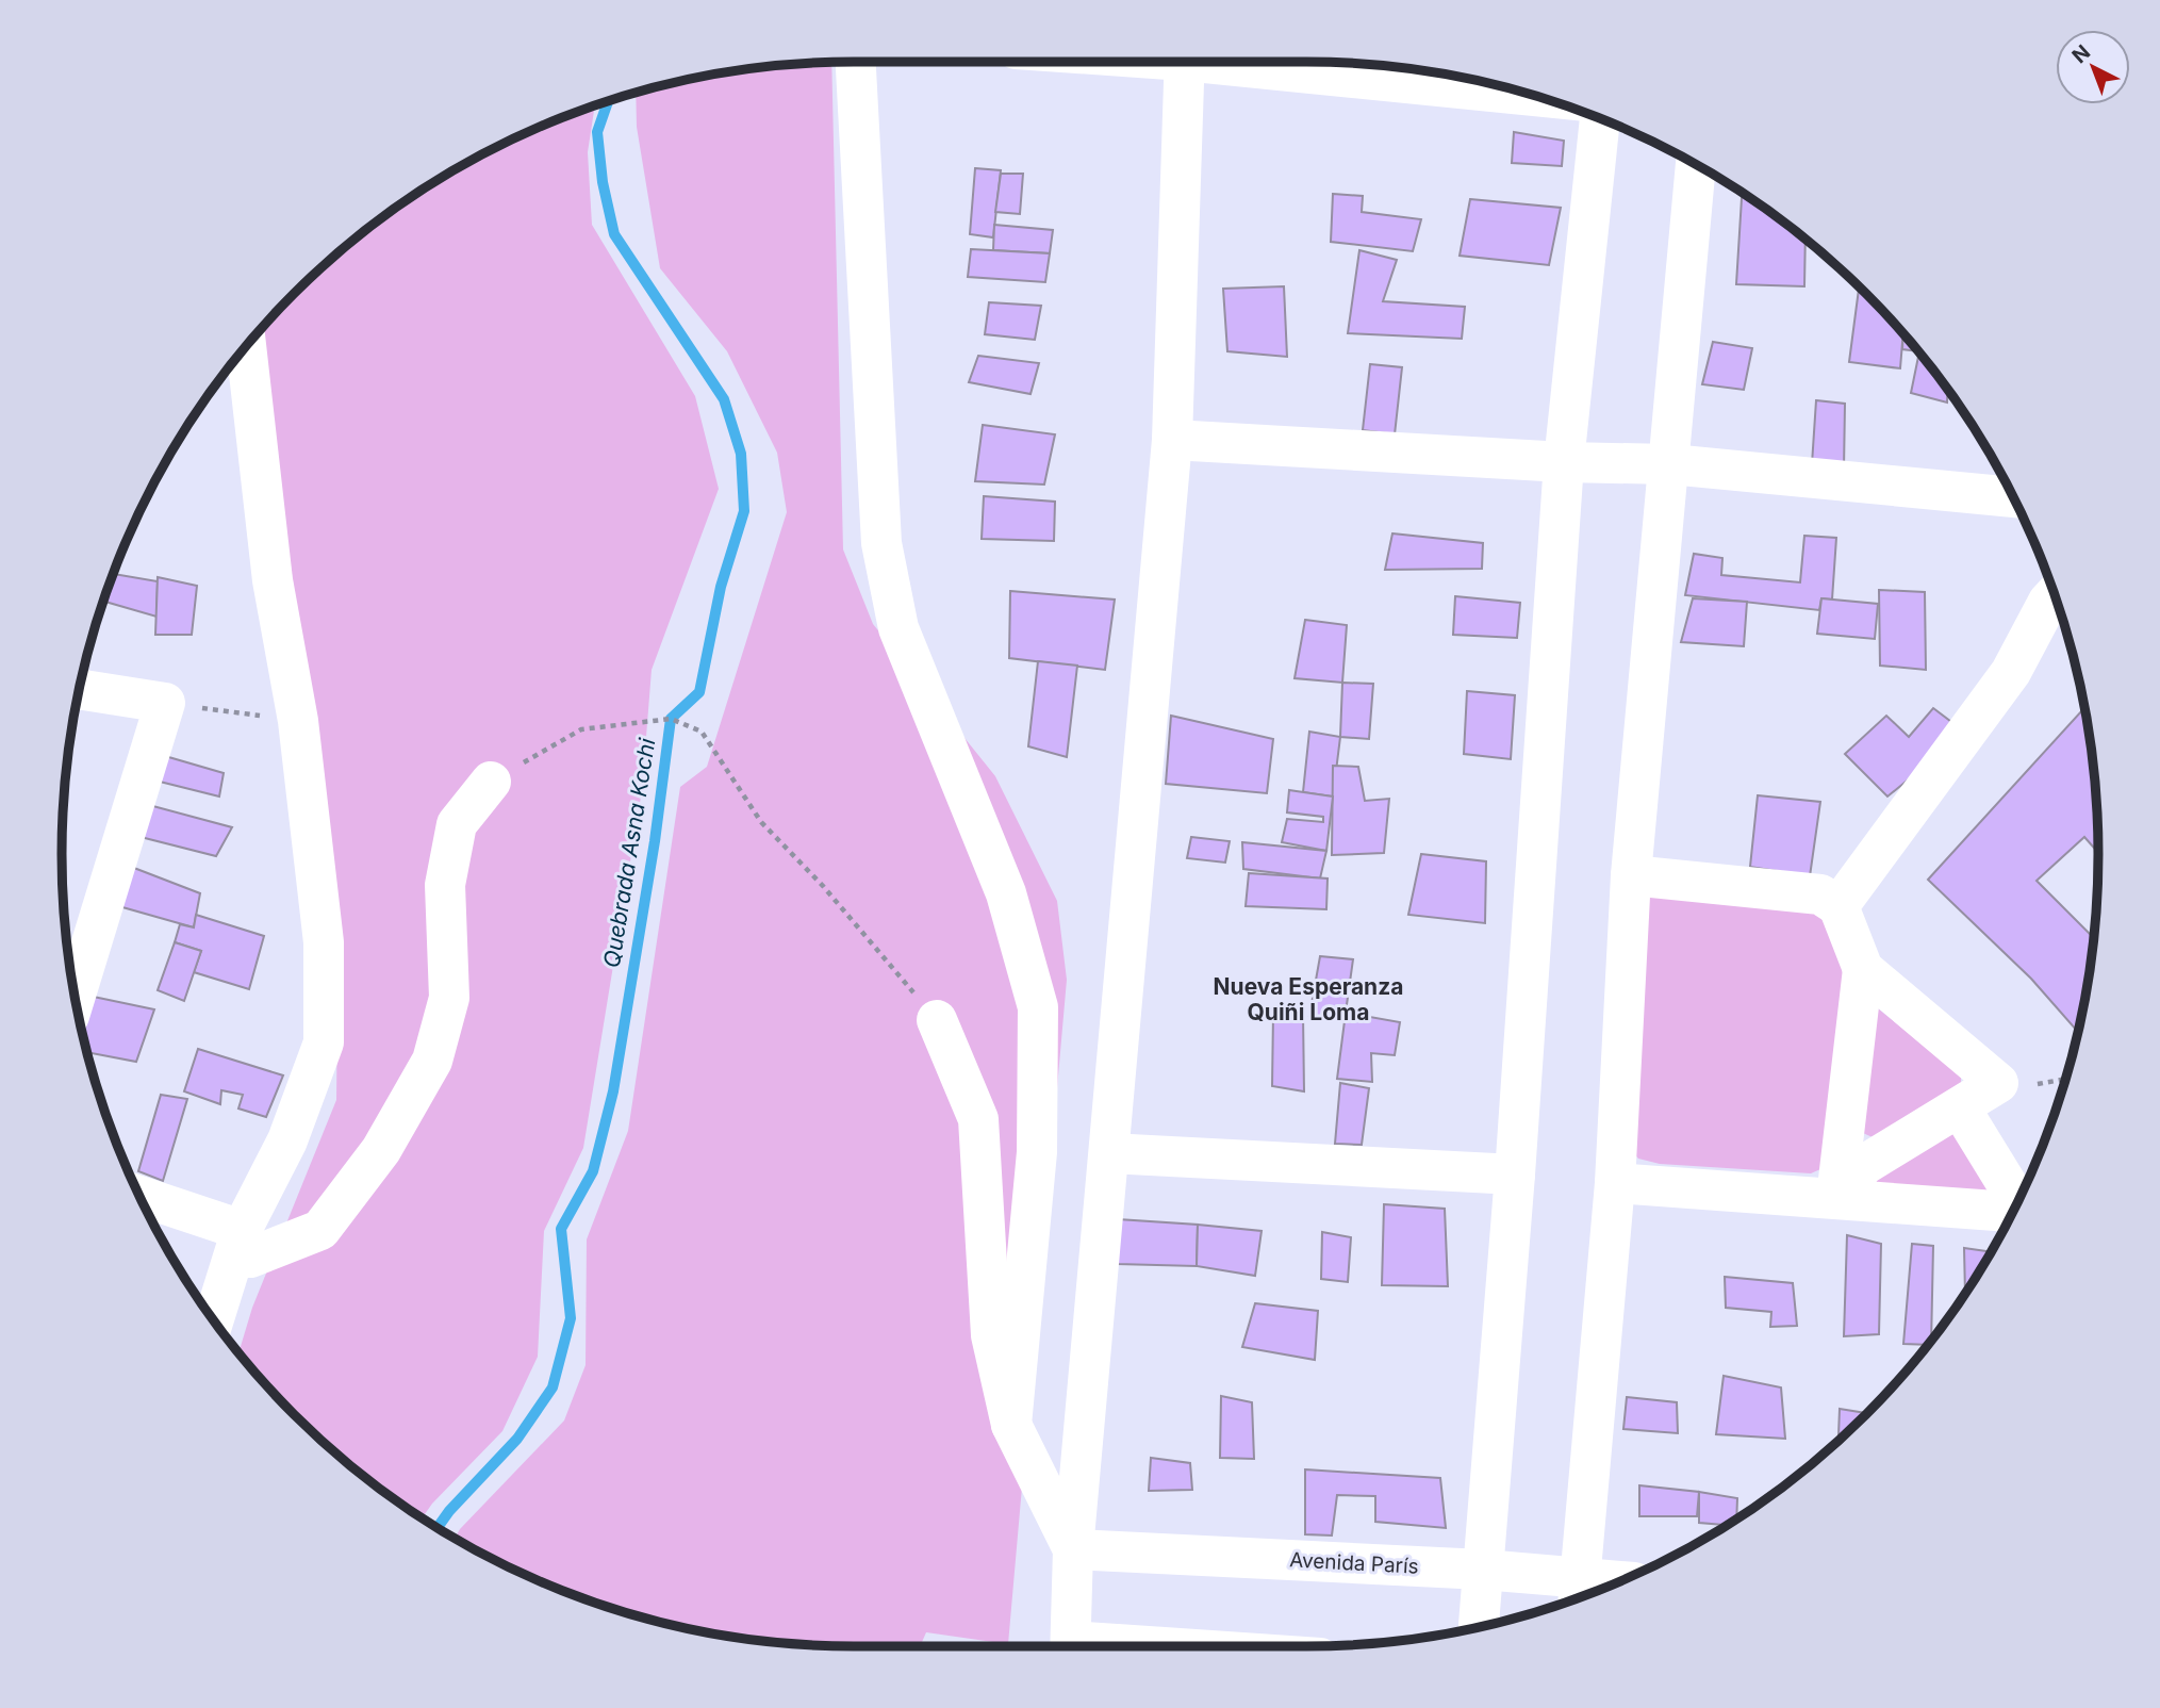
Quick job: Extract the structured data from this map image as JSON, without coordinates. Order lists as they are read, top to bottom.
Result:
{
  "streets": {
    "street": ["Avenida París"]
  },
  "districts": ["Nueva Esperanza Quiñi Loma"],
  "water": ["Quebrada Asna Kochi"],
  "north": "top left"
}
